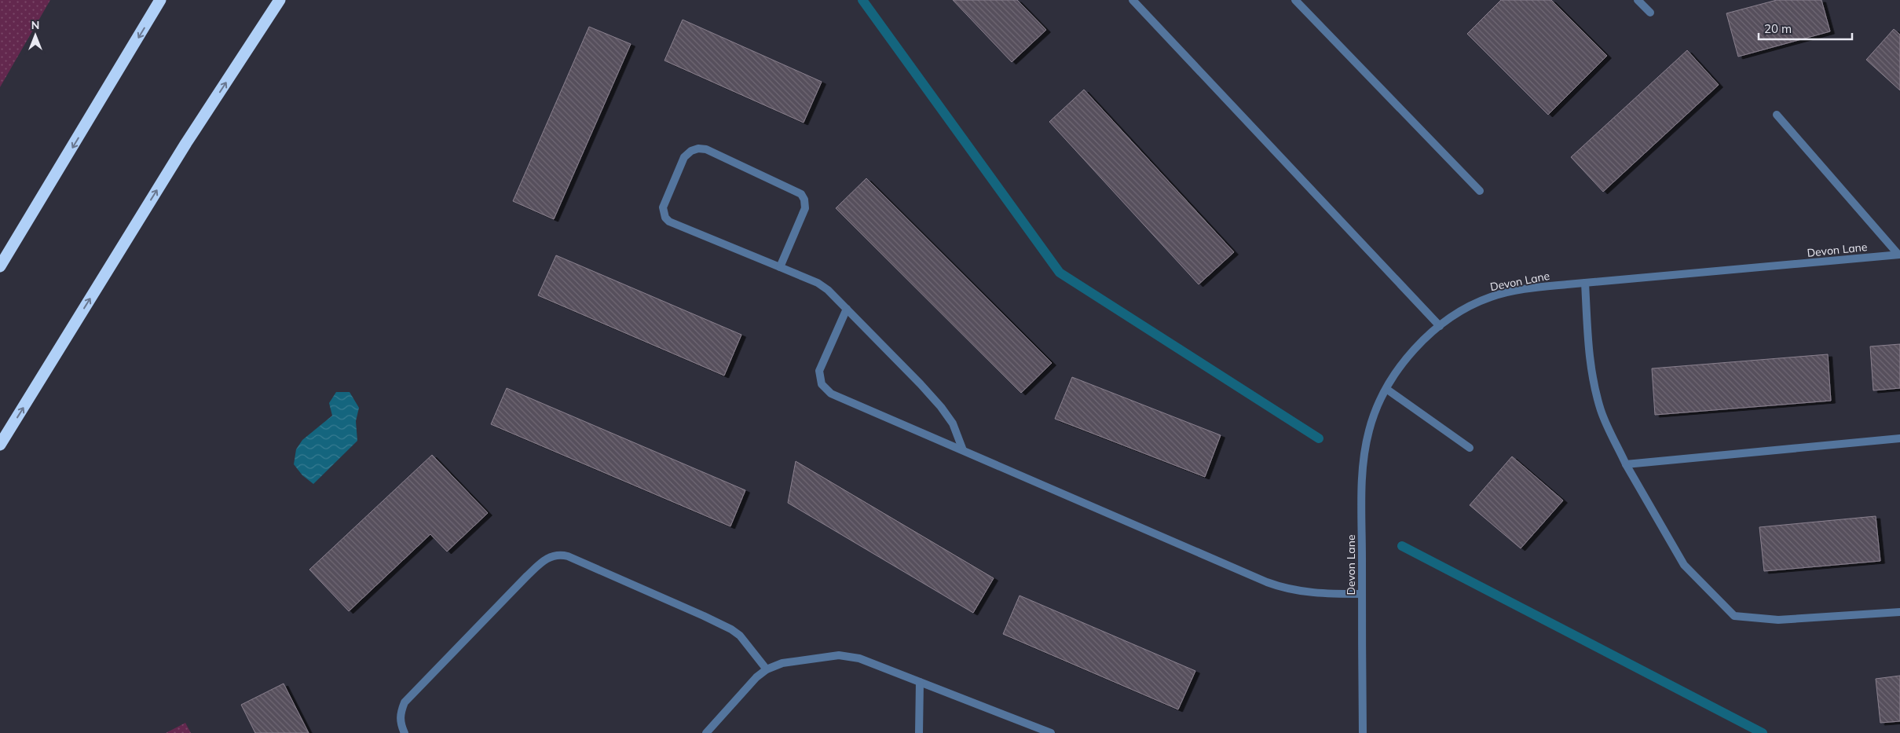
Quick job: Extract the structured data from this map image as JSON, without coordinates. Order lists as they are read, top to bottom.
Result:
{
  "streets": {
    "street": ["Devon Lane"]
  },
  "scale_bar": "20 m",
  "north": "top"
}
